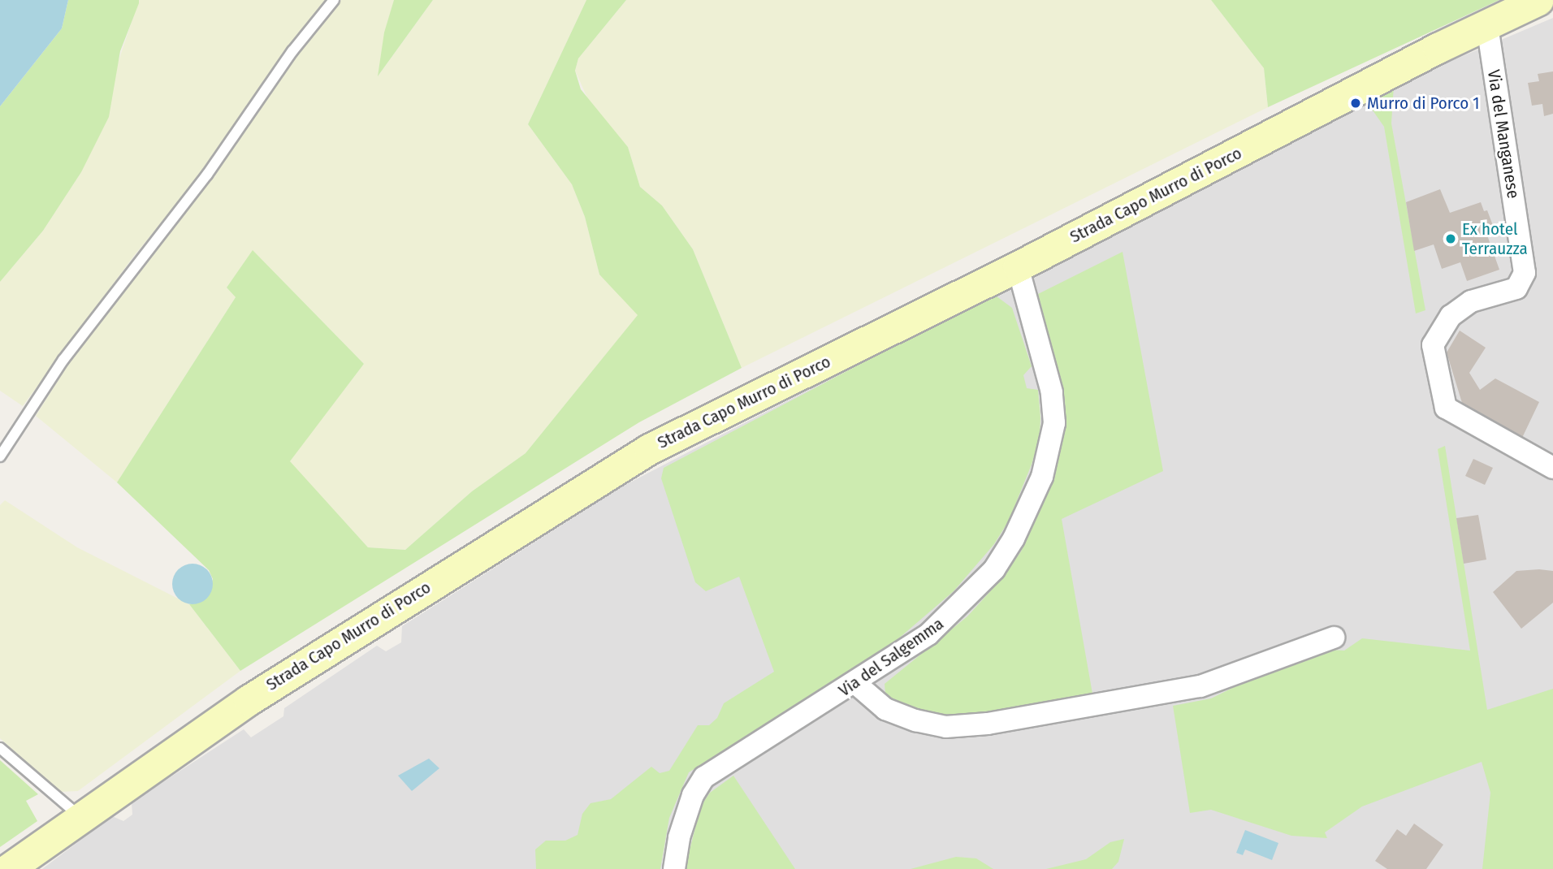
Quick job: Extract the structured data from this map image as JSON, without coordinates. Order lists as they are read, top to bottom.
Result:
{
  "streets": {
    "street": ["Via del Manganese", "Strada Capo Murro di Porco", "Via del Salgemma"]
  },
  "crossings": [
    ["Via del Manganese", "Strada Capo Murro di Porco"],
    ["Strada Capo Murro di Porco", "Via del Salgemma"]
  ],
  "places": ["Murro di Porco 1", "Ex hotel Terrauzza"]
}
